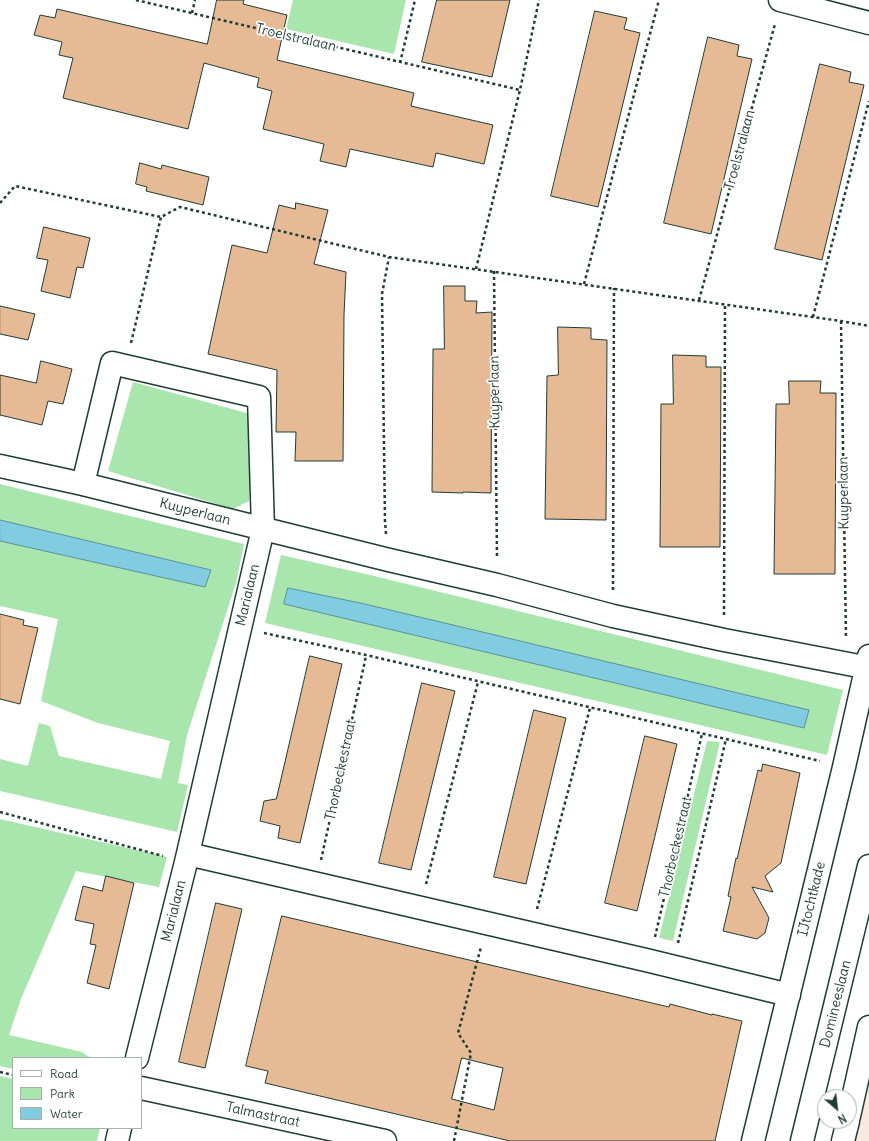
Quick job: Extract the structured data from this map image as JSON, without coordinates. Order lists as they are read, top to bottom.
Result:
{
  "streets": {
    "street": [
      "Kuyperlaan",
      "Marialaan",
      "IJtochtkade",
      "Domineeslaan",
      "Talmastraat"
    ],
    "path": ["Troelstralaan", "Thorbeckestraat"]
  },
  "crossings": [
    ["Kuyperlaan", "Marialaan"],
    ["Kuyperlaan", "IJtochtkade"]
  ],
  "legend": ["Road", "Park", "Water"],
  "north": "bottom right"
}
